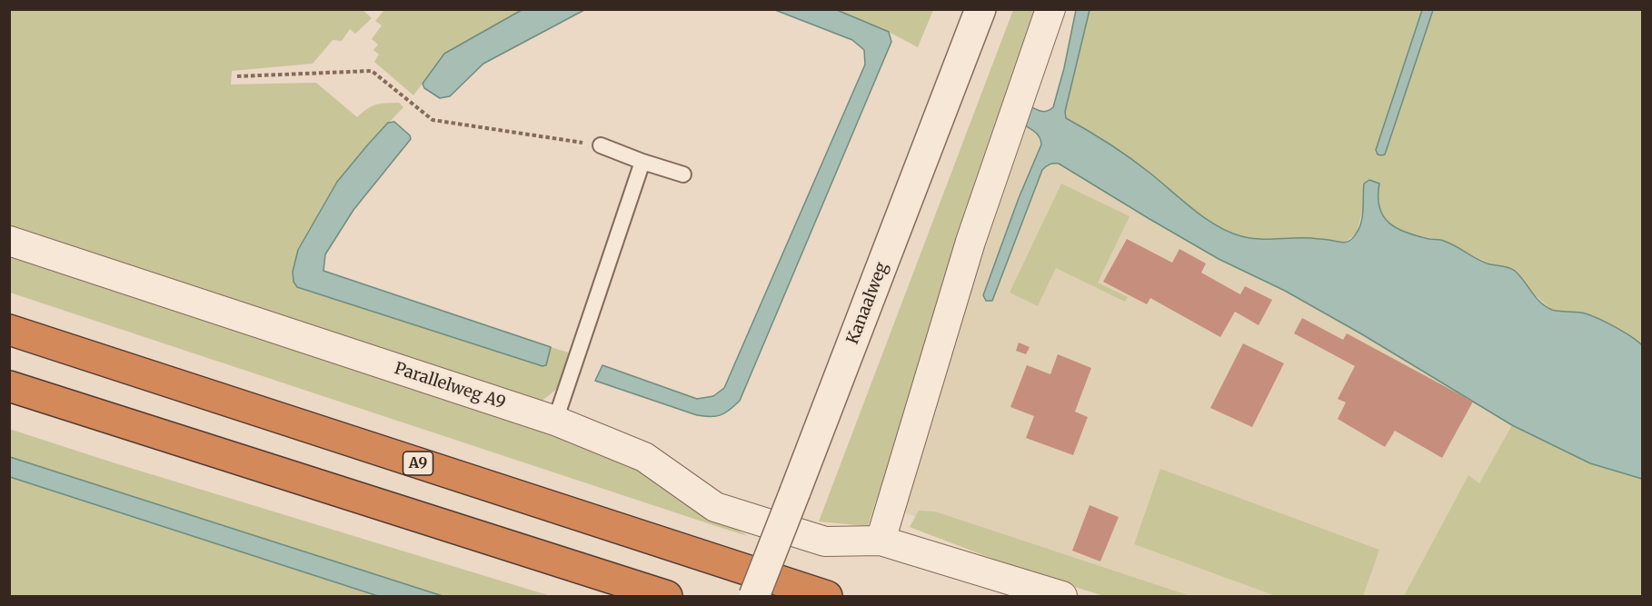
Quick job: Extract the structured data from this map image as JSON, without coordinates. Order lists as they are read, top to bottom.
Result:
{
  "streets": {
    "highway": ["A9"],
    "street": ["Kanaalweg", "Parallelweg A9"]
  }
}
